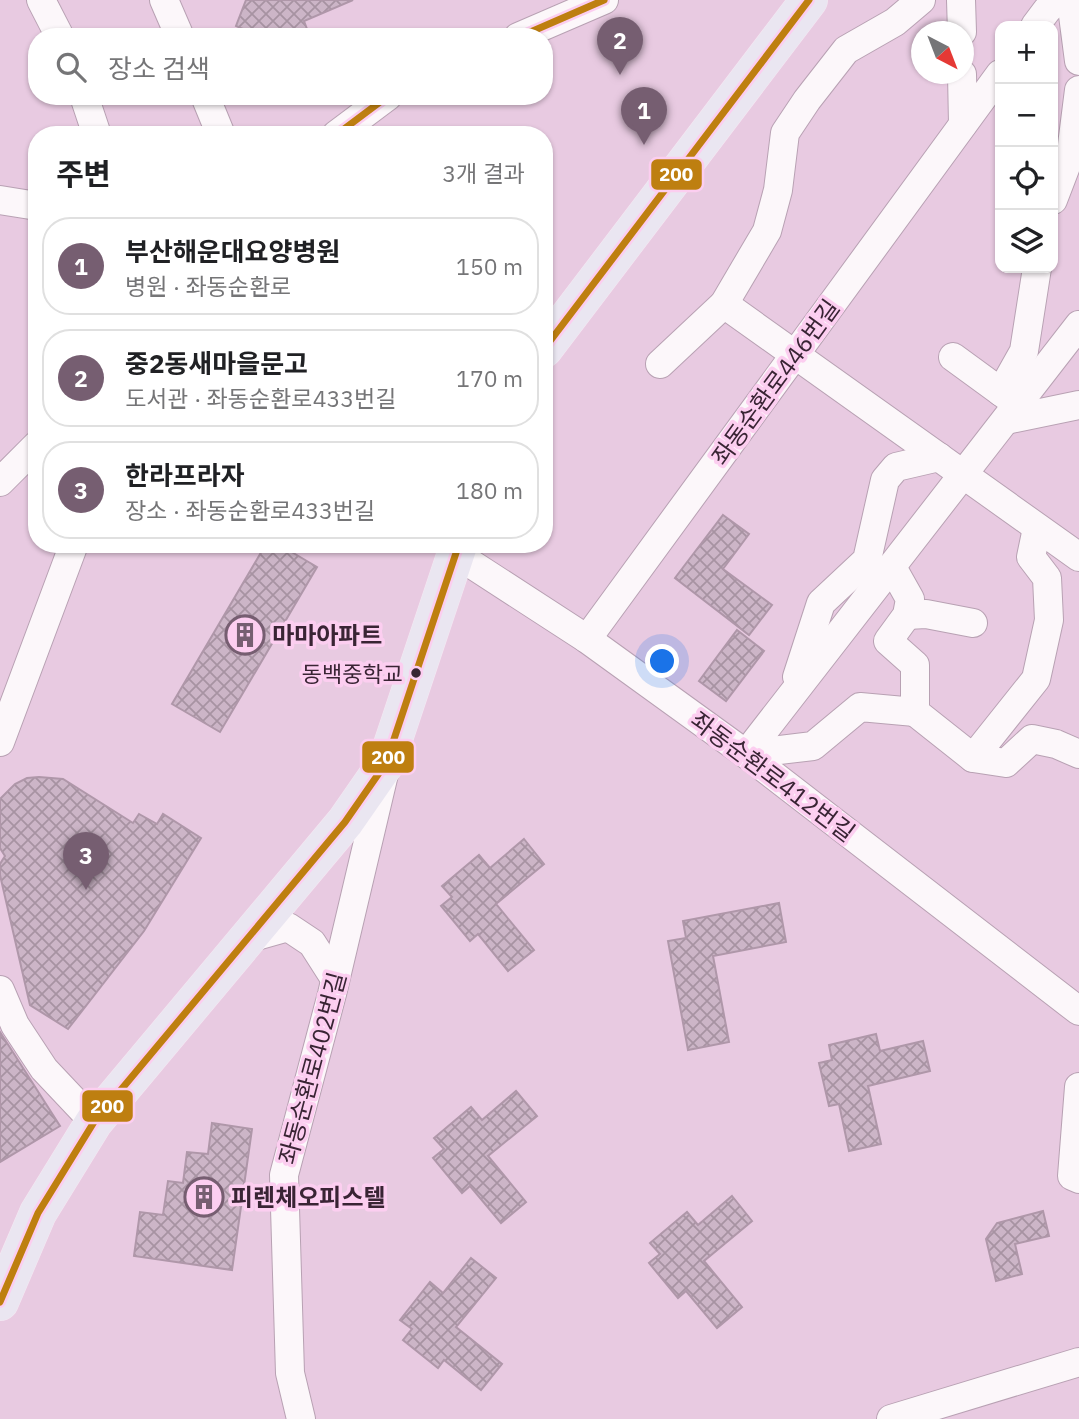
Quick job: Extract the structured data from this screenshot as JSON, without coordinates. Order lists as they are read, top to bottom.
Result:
{
  "streets": {
    "street": ["좌동순환로446번길", "좌동순환로412번길", "좌동순환로402번길"]
  },
  "crossings": [
    ["좌동순환로446번길", "좌동순환로412번길"]
  ],
  "places": {
    "building": ["마마아파트", "피렌체오피스텔"],
    "other": ["동백중학교"]
  },
  "lines": ["transit line 200"],
  "north": "bottom right",
  "page": {
    "pins": ["2", "1", "3"],
    "map_buttons": ["+", "−"],
    "search": "장소 검색",
    "heading": ["주변", "3개 결과"],
    "list": [
      {
        "mark": "1",
        "name": "부산해운대요양병원",
        "note": "병원 · 좌동순환로",
        "value": "150 m"
      },
      {
        "mark": "2",
        "name": "중2동새마을문고",
        "note": "도서관 · 좌동순환로433번길",
        "value": "170 m"
      },
      {
        "mark": "3",
        "name": "한라프라자",
        "note": "장소 · 좌동순환로433번길",
        "value": "180 m"
      }
    ]
  }
}
